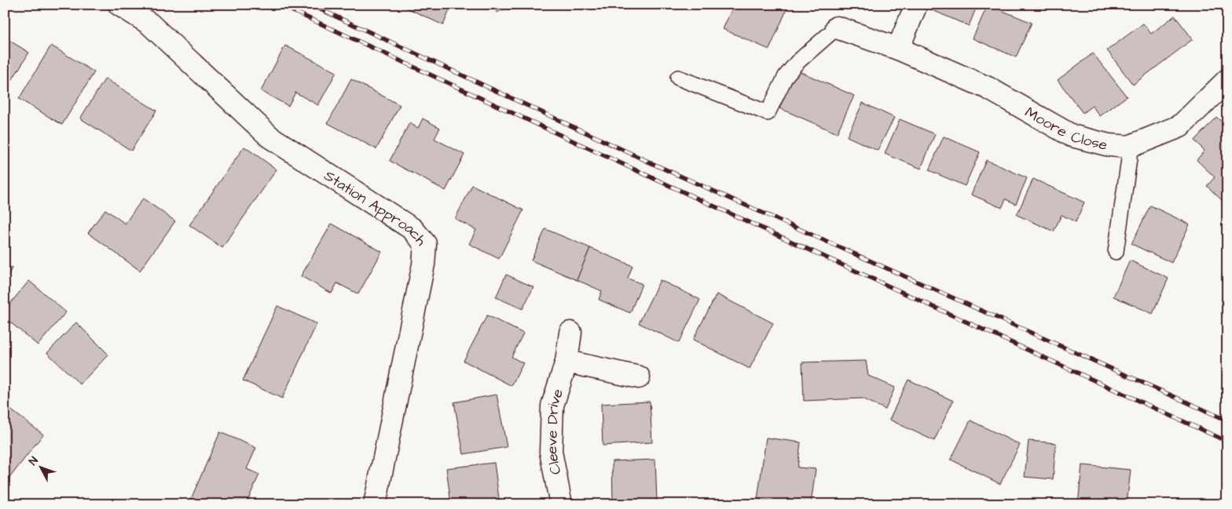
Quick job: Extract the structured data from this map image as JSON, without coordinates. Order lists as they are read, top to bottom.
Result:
{
  "streets": {
    "street": ["Moore Close", "Station Approach", "Cleeve Drive"]
  },
  "north": "top left"
}
